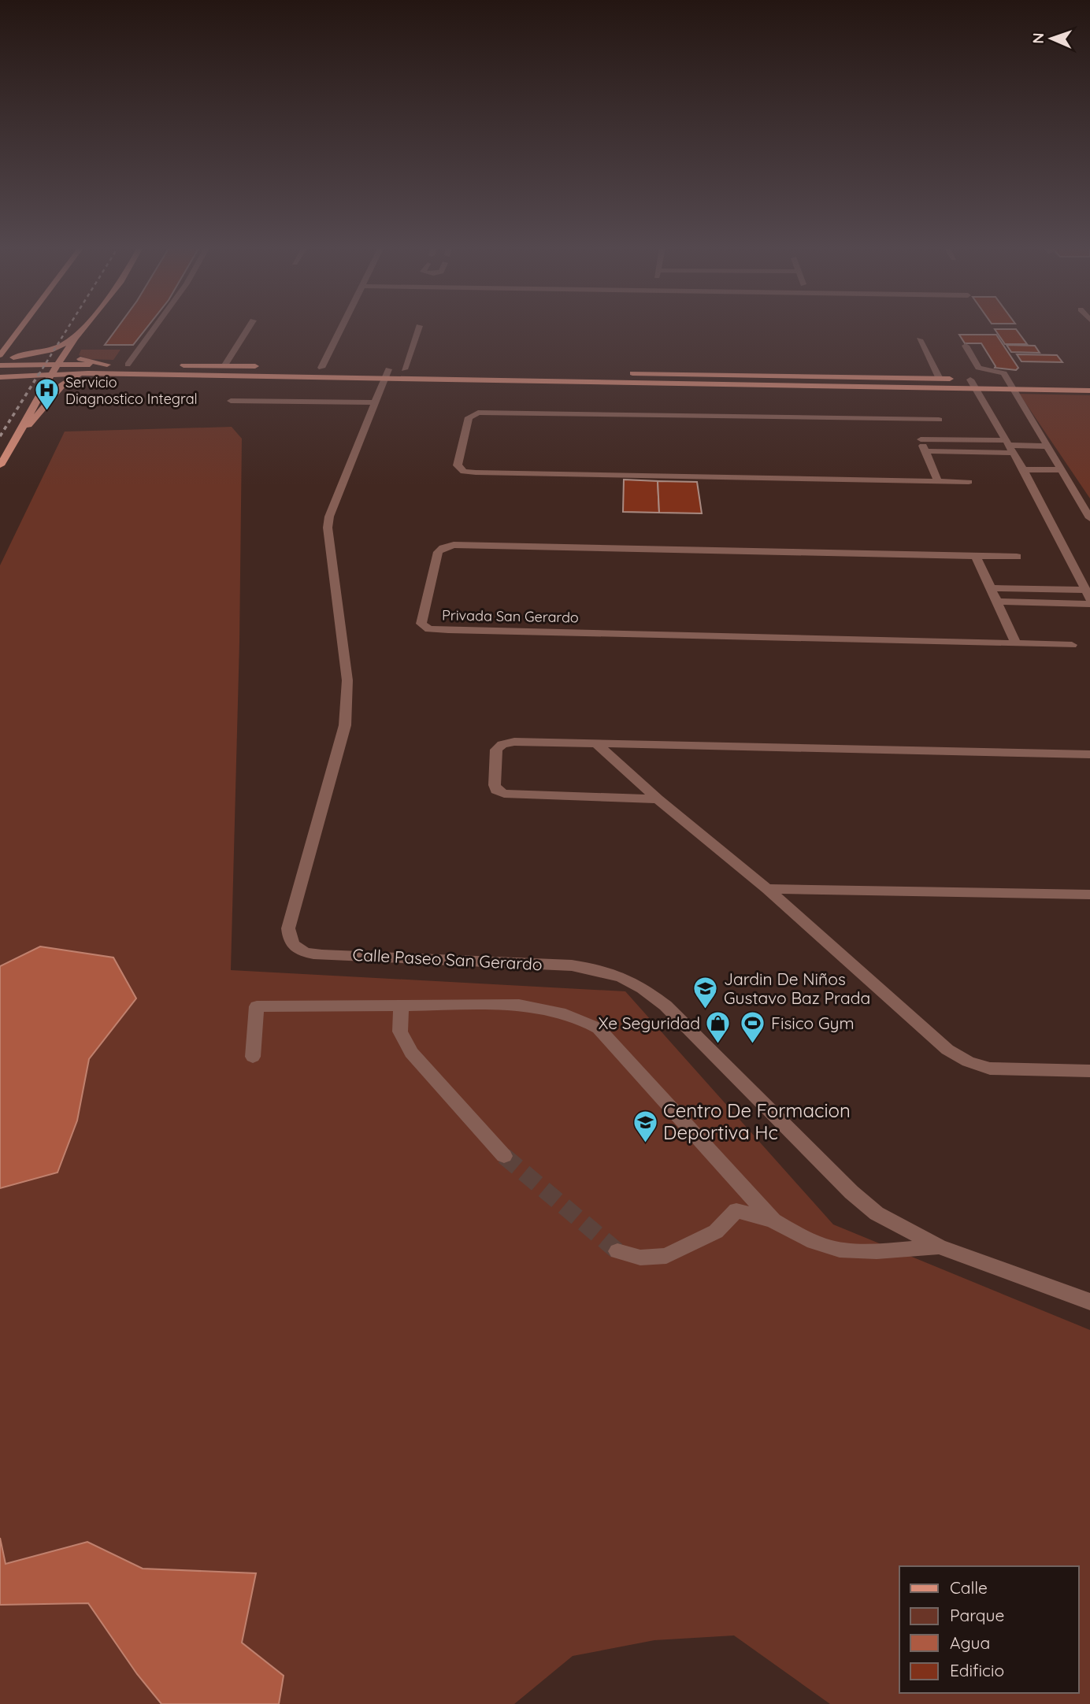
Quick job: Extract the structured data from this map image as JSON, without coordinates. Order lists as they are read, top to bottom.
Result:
{
  "streets": {
    "street": ["Privada San Gerardo", "Calle Paseo San Gerardo"]
  },
  "places": {
    "hospital": ["Servicio Diagnostico Integral"],
    "school or university": ["Jardin De Niños Gustavo Baz Prada", "Centro De Formacion Deportiva Hc"],
    "shop": ["Xe Seguridad"],
    "sports": ["Fisico Gym"]
  },
  "legend": [
    "Calle",
    "Parque",
    "Agua",
    "Edificio"
  ],
  "north": "left"
}
